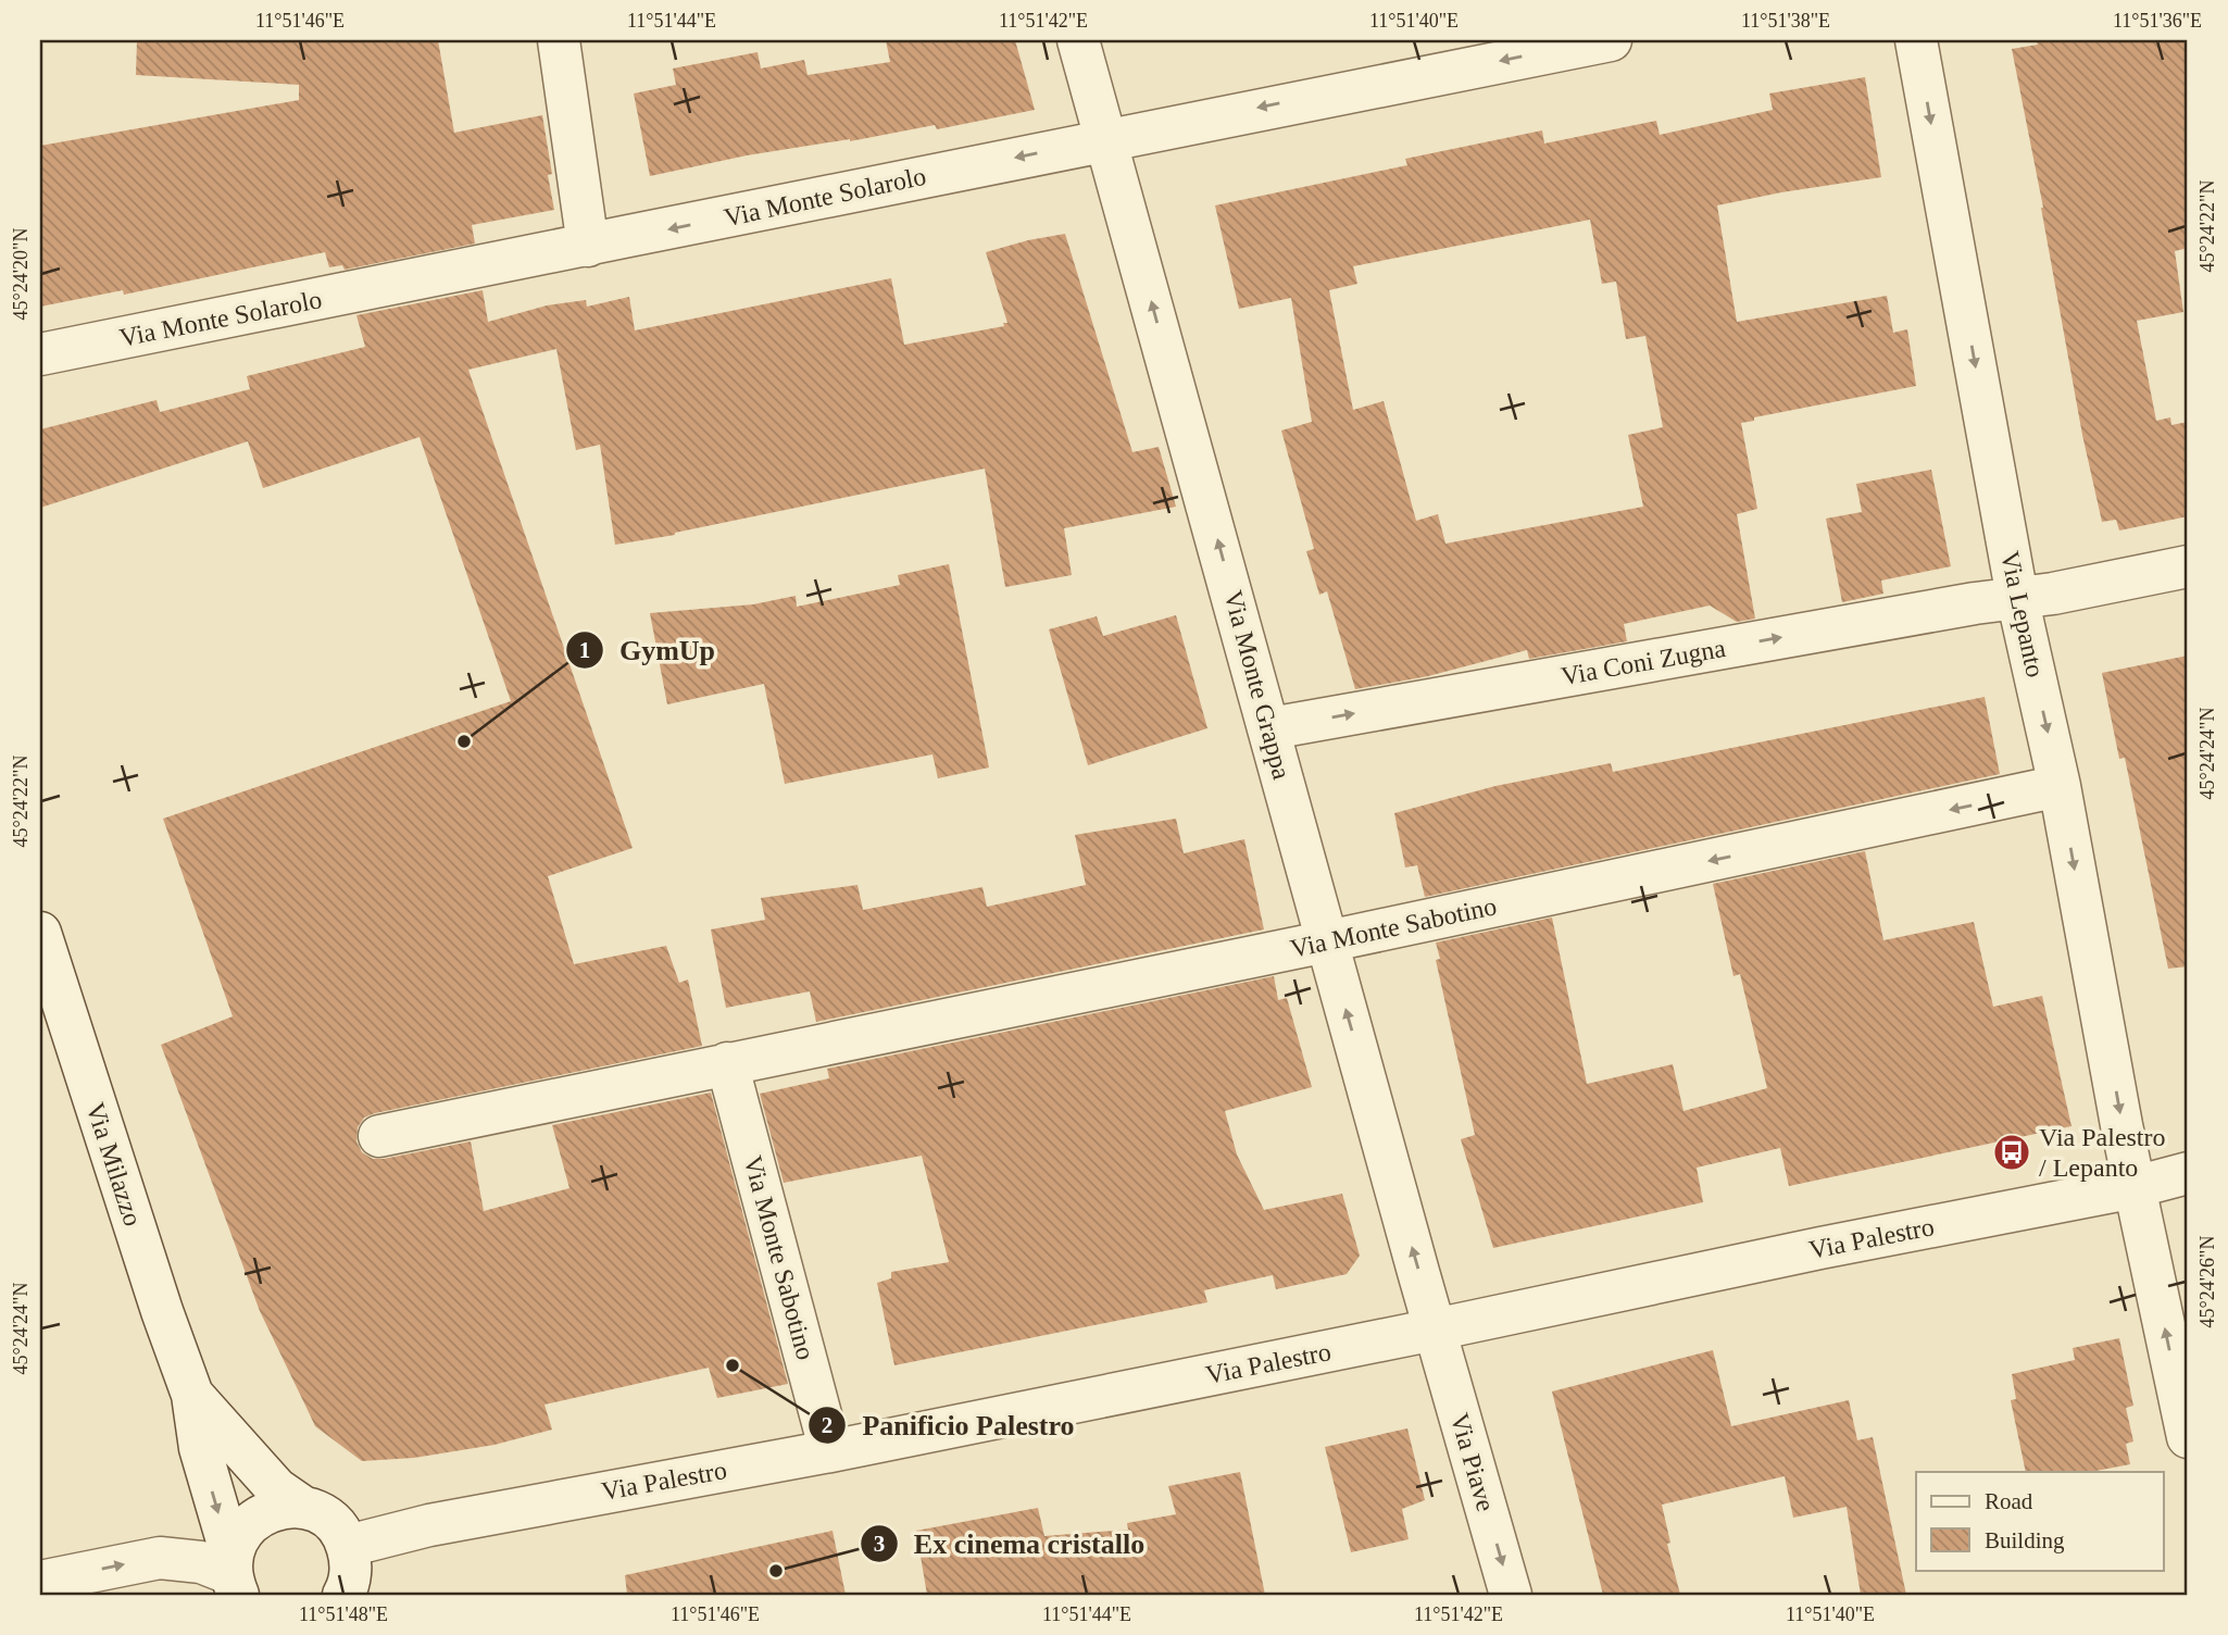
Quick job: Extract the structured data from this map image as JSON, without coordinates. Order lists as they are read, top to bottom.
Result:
{
  "streets": {
    "street": [
      "Via Monte Solarolo",
      "Via Lepanto",
      "Via Coni Zugna",
      "Via Monte Grappa",
      "Via Monte Sabotino",
      "Via Milazzo",
      "Via Palestro",
      "Via Piave"
    ]
  },
  "crossings": [
    ["Via Monte Solarolo", "Via Monte Grappa"],
    ["Via Lepanto", "Via Coni Zugna"],
    ["Via Lepanto", "Via Monte Sabotino"],
    ["Via Lepanto", "Via Palestro"],
    ["Via Coni Zugna", "Via Monte Grappa"],
    ["Via Monte Grappa", "Via Monte Sabotino"],
    ["Via Monte Grappa", "Via Palestro"],
    ["Via Monte Grappa", "Via Piave"],
    ["Via Monte Sabotino", "Via Palestro"],
    ["Via Palestro", "Via Piave"]
  ],
  "one_way": [
    "Via Monte Solarolo",
    "Via Coni Zugna",
    "Via Monte Grappa",
    "Via Monte Sabotino",
    "Via Piave"
  ],
  "places": {
    "other": ["GymUp", "Panificio Palestro", "Ex cinema cristallo"],
    "bus stop": ["Via Palestro / Lepanto"]
  },
  "legend": ["Road", "Building"],
  "coordinates": [
    "11°51'46\"E",
    "11°51'44\"E",
    "11°51'42\"E",
    "11°51'40\"E",
    "11°51'38\"E",
    "11°51'36\"E",
    "45°24'22\"N",
    "45°24'20\"N",
    "45°24'24\"N",
    "45°24'26\"N",
    "11°51'48\"E"
  ]
}
